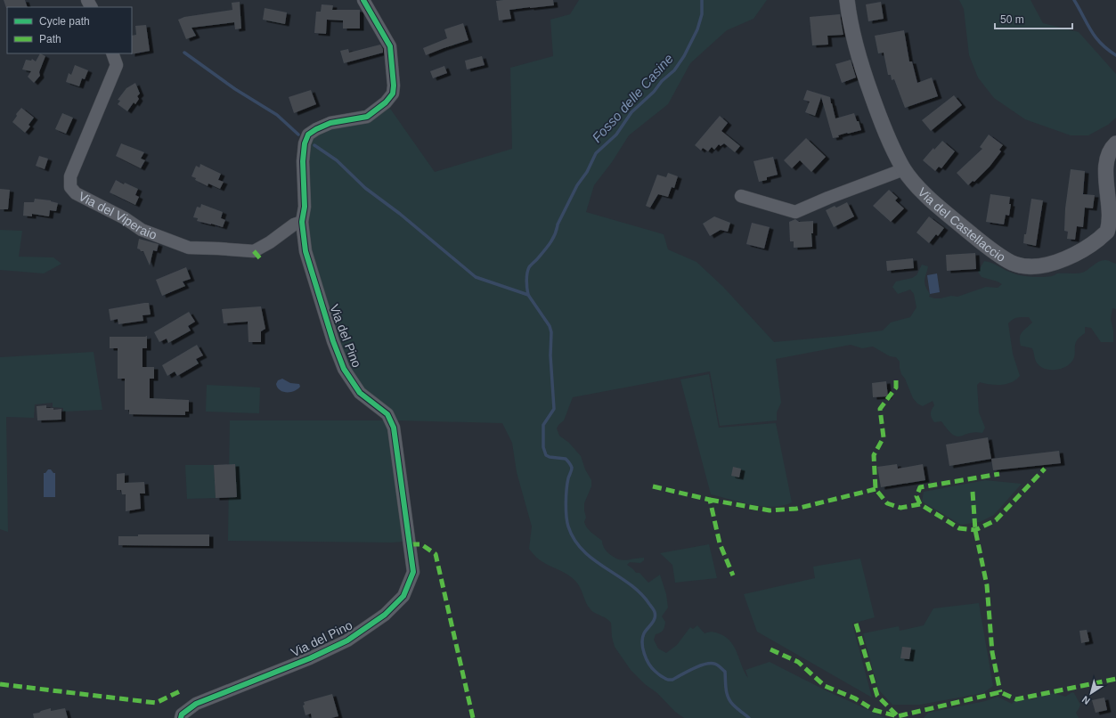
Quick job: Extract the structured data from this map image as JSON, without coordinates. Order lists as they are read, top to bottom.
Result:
{
  "streets": {
    "street": ["Via del Viperaio", "Via del Castellaccio", "Via del Pino"]
  },
  "crossings": [
    ["Via del Viperaio", "Via del Pino"]
  ],
  "water": ["Fosso delle Casine"],
  "legend": ["Cycle path", "Path"],
  "scale_bar": "50 m",
  "north": "bottom left"
}
